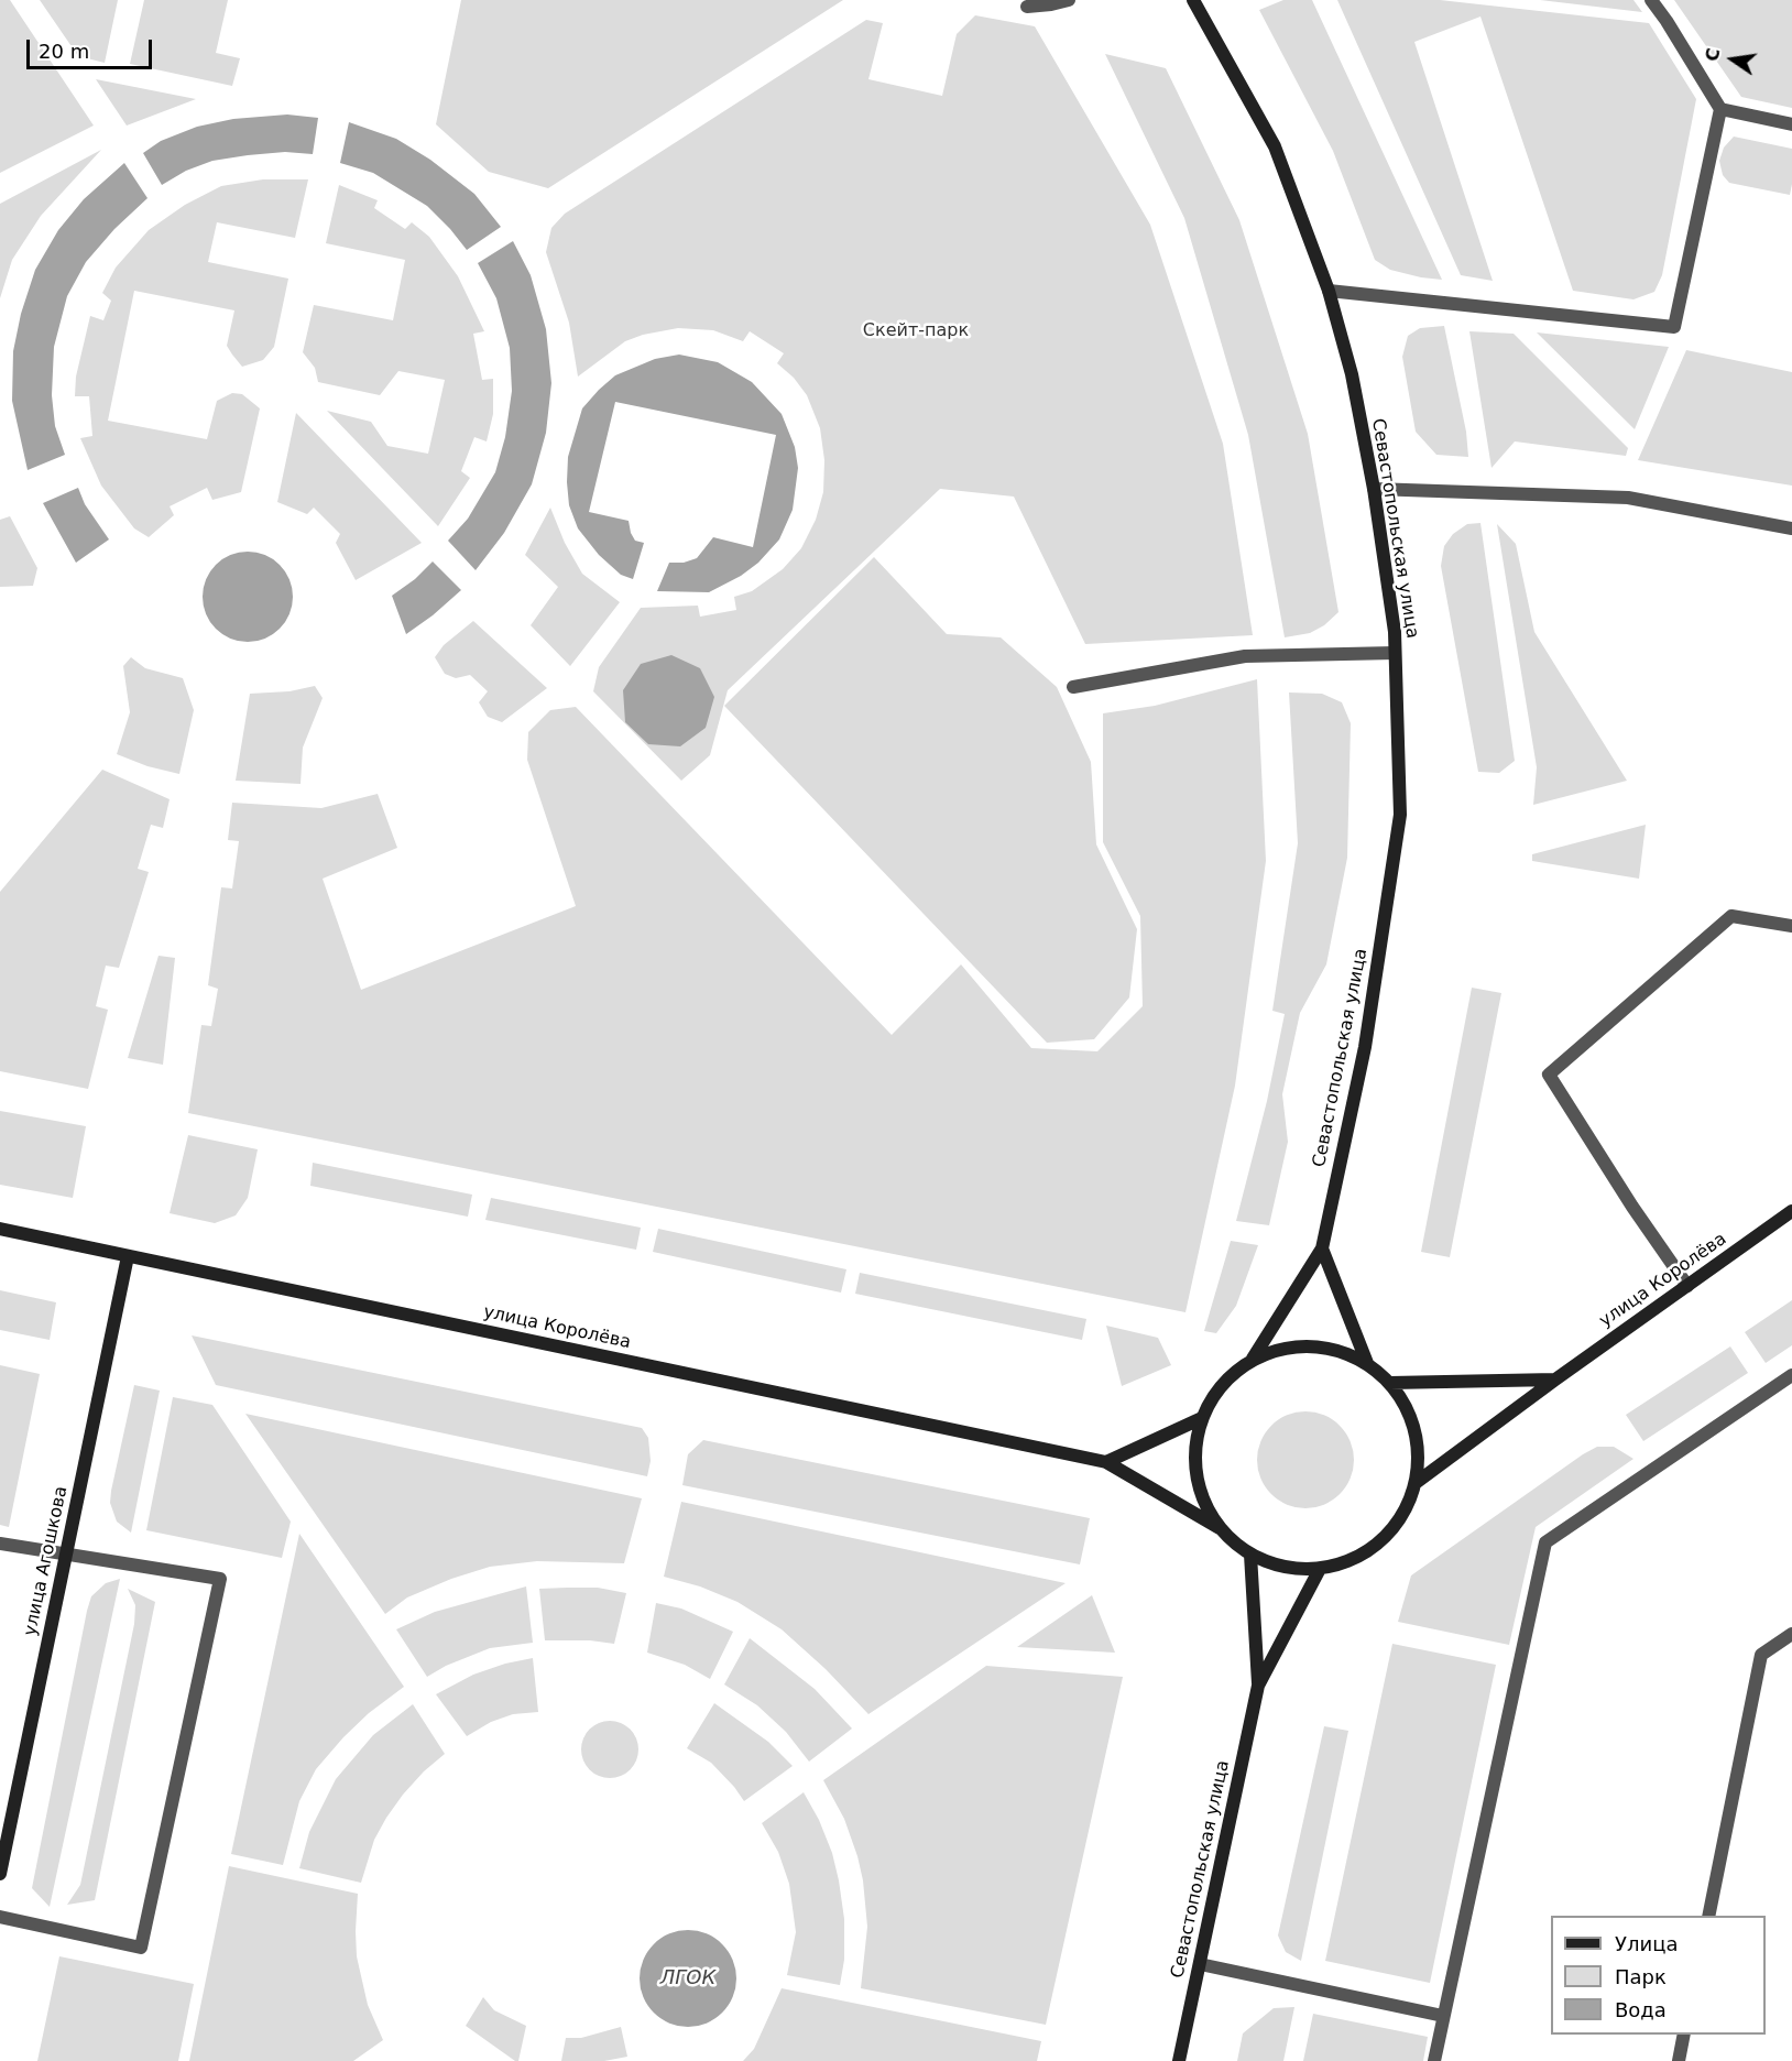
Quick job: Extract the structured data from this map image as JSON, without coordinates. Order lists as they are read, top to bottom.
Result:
{
  "streets": {
    "main road": ["Севастопольская улица", "улица Королёва", "улица Агошкова"]
  },
  "crossings": [
    ["Севастопольская улица", "улица Королёва"],
    ["улица Королёва", "улица Агошкова"]
  ],
  "water": ["ЛГОК"],
  "parks": ["Скейт-парк"],
  "legend": ["Улица", "Парк", "Вода"],
  "scale_bar": "20 m",
  "north": "left"
}
